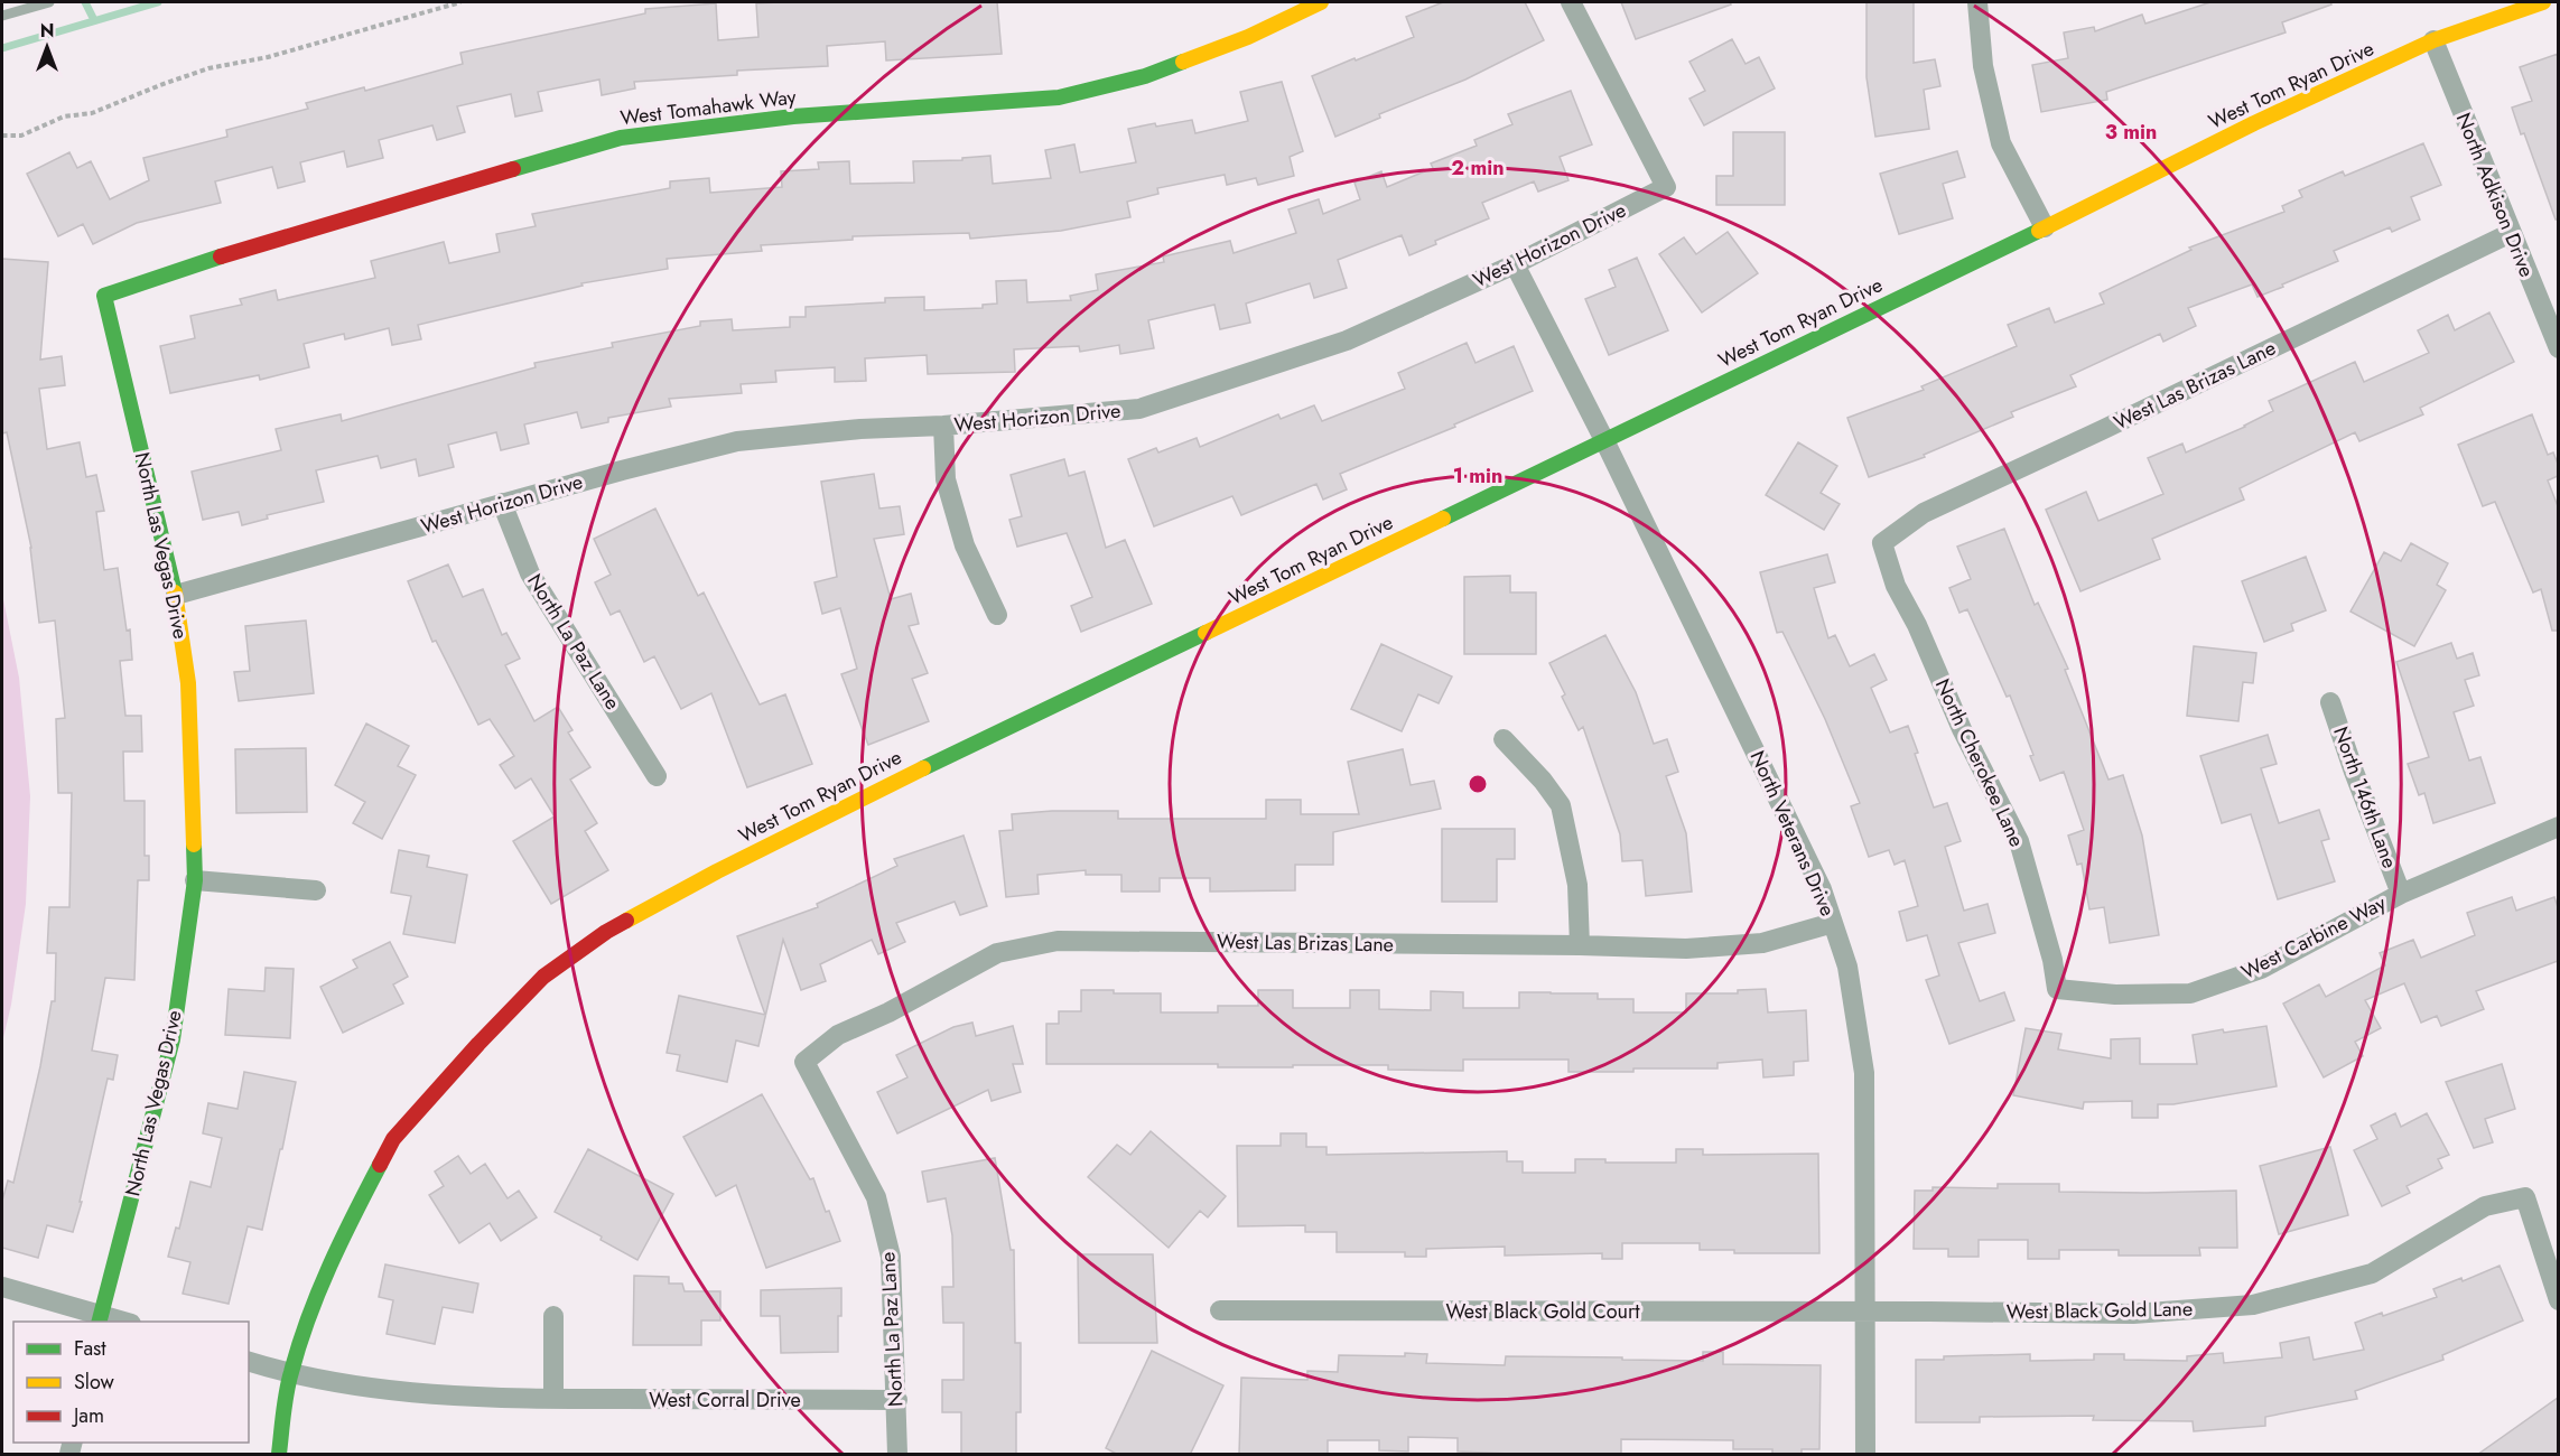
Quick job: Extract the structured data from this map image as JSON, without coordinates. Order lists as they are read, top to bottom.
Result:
{
  "streets": {
    "street": [
      "West Tom Ryan Drive",
      "West Tomahawk Way",
      "North Adkison Drive",
      "West Horizon Drive",
      "West Las Brizas Lane",
      "North Las Vegas Drive",
      "North La Paz Lane",
      "North Cherokee Lane",
      "North 146th Lane",
      "North Veterans Drive",
      "West Carbine Way",
      "West Black Gold Lane",
      "West Black Gold Court",
      "West Corral Drive"
    ]
  },
  "crossings": [
    ["West Tom Ryan Drive", "North Adkison Drive"],
    ["West Tom Ryan Drive", "North Veterans Drive"],
    ["West Tom Ryan Drive", "West Corral Drive"],
    ["West Tomahawk Way", "North Las Vegas Drive"],
    ["North Adkison Drive", "West Las Brizas Lane"],
    ["West Horizon Drive", "North Las Vegas Drive"],
    ["West Horizon Drive", "North La Paz Lane"],
    ["West Horizon Drive", "North Veterans Drive"],
    ["West Las Brizas Lane", "North La Paz Lane"],
    ["West Las Brizas Lane", "North Cherokee Lane"],
    ["West Las Brizas Lane", "North Veterans Drive"],
    ["North La Paz Lane", "West Corral Drive"],
    ["North Cherokee Lane", "West Carbine Way"],
    ["North 146th Lane", "West Carbine Way"],
    ["North Veterans Drive", "West Black Gold Lane"],
    ["North Veterans Drive", "West Black Gold Court"],
    ["West Black Gold Lane", "West Black Gold Court"]
  ],
  "legend": ["Fast", "Slow", "Jam"],
  "north": "top",
  "rings": ["3 min", "2 min", "1 min"]
}
